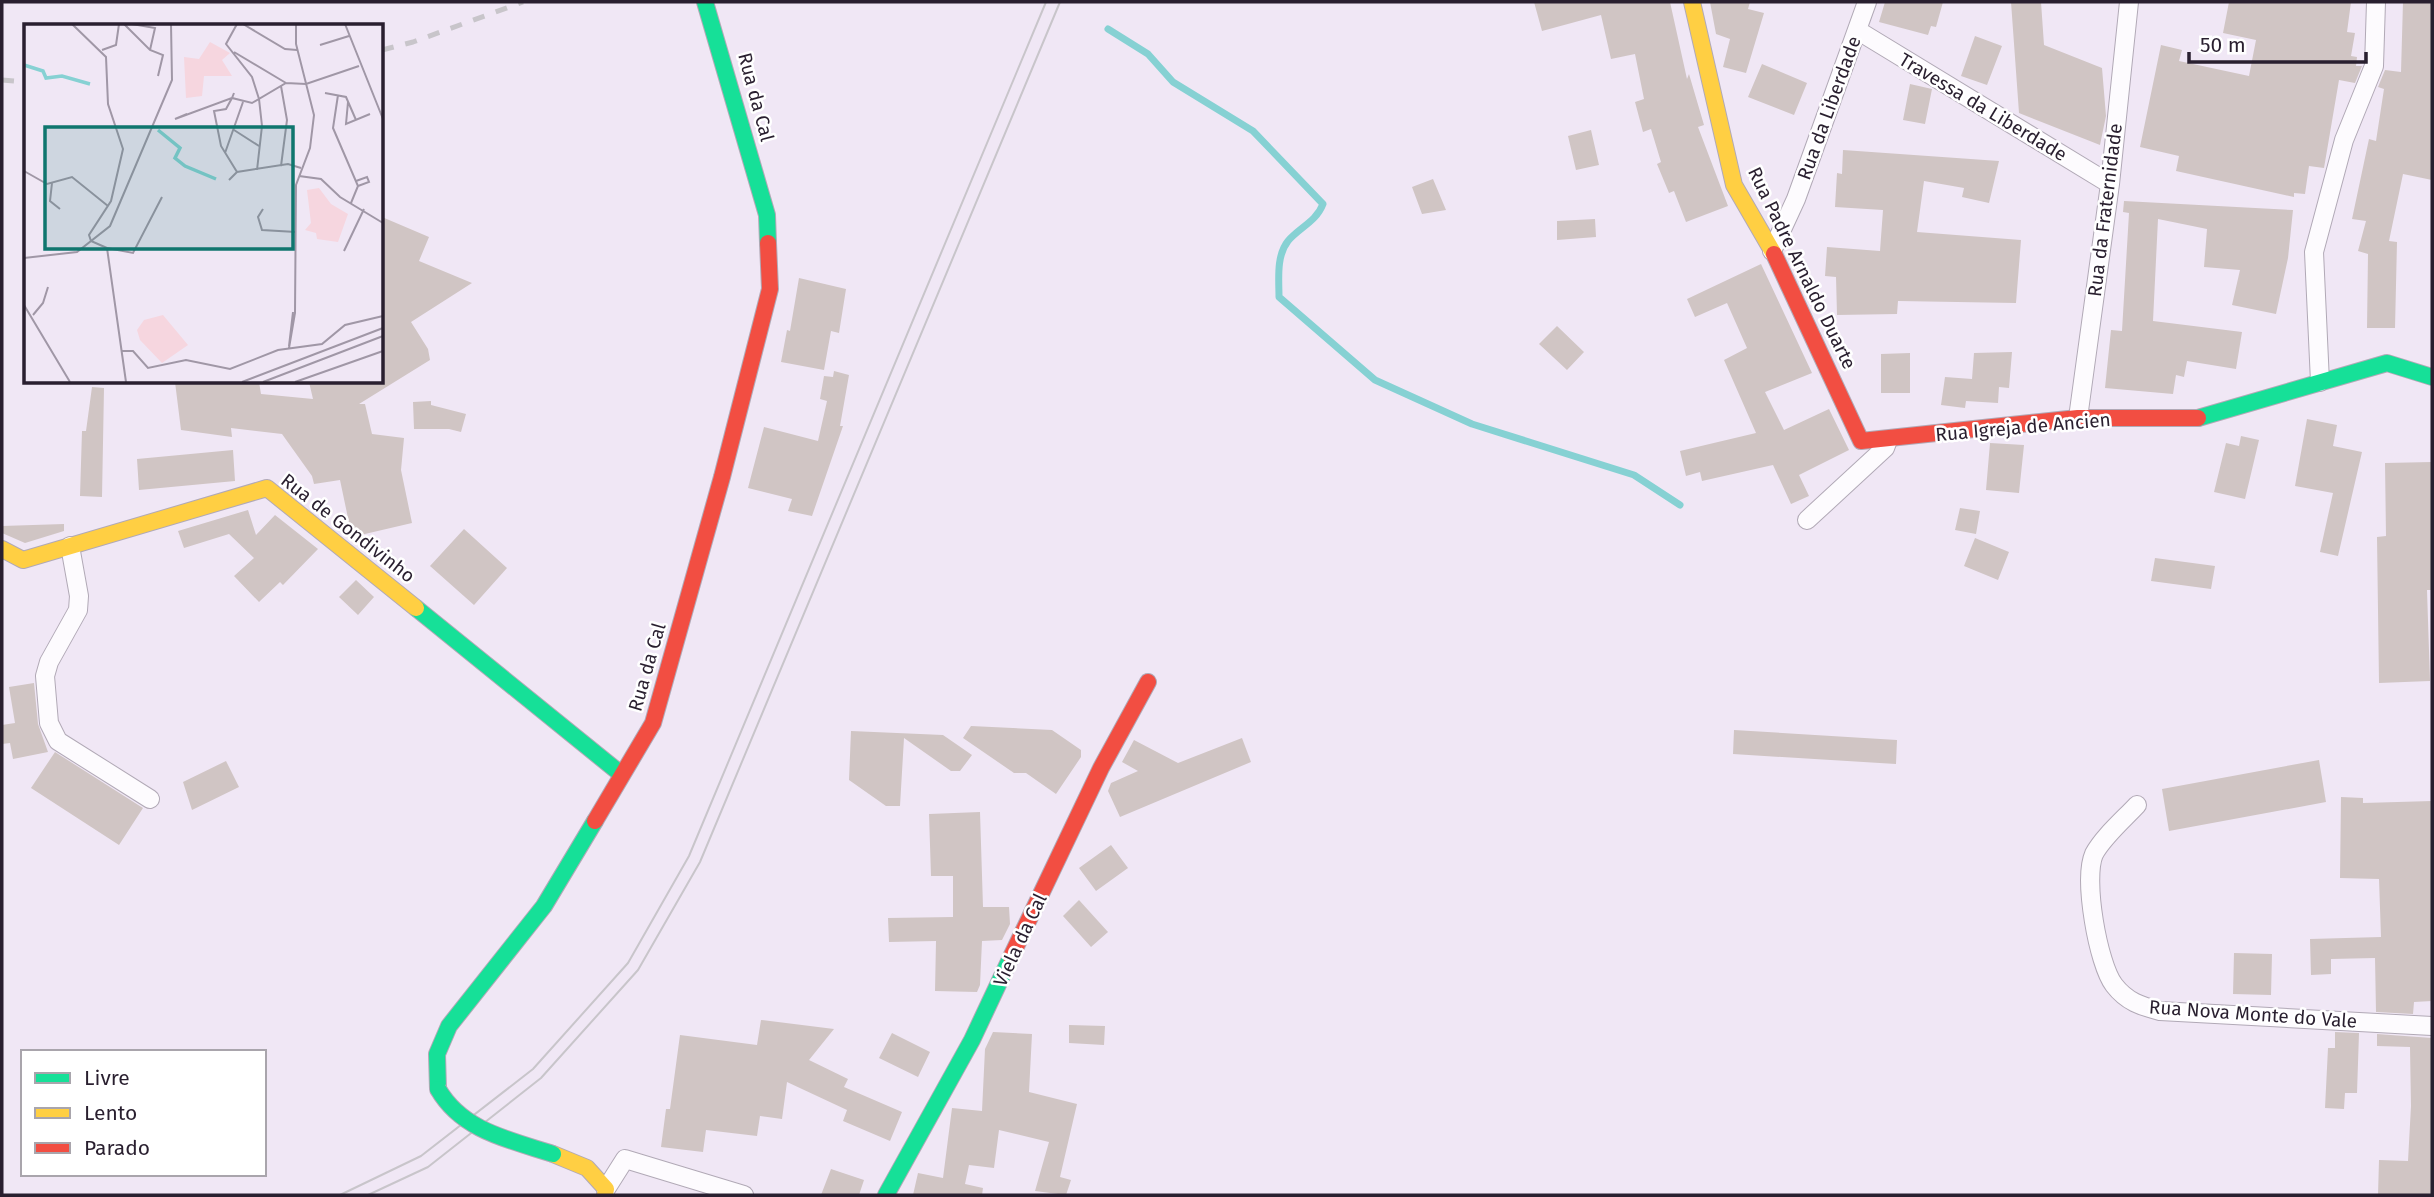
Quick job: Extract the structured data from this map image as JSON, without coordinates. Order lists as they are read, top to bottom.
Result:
{
  "streets": {
    "street": [
      "Rua da Cal",
      "Travessa da Liberdade",
      "Rua da Liberdade",
      "Rua da Fraternidade",
      "Rua Padre Arnaldo Duarte",
      "Rua Igreja de Ancien",
      "Rua de Gondivinho",
      "Viela da Cal",
      "Rua Nova Monte do Vale"
    ]
  },
  "crossings": [
    ["Rua da Cal", "Rua de Gondivinho"],
    ["Travessa da Liberdade", "Rua da Liberdade"],
    ["Travessa da Liberdade", "Rua da Fraternidade"],
    ["Rua da Liberdade", "Rua Padre Arnaldo Duarte"],
    ["Rua da Fraternidade", "Rua Igreja de Ancien"],
    ["Rua Padre Arnaldo Duarte", "Rua Igreja de Ancien"]
  ],
  "legend": ["Livre", "Lento", "Parado"],
  "scale_bar": "50 m"
}
